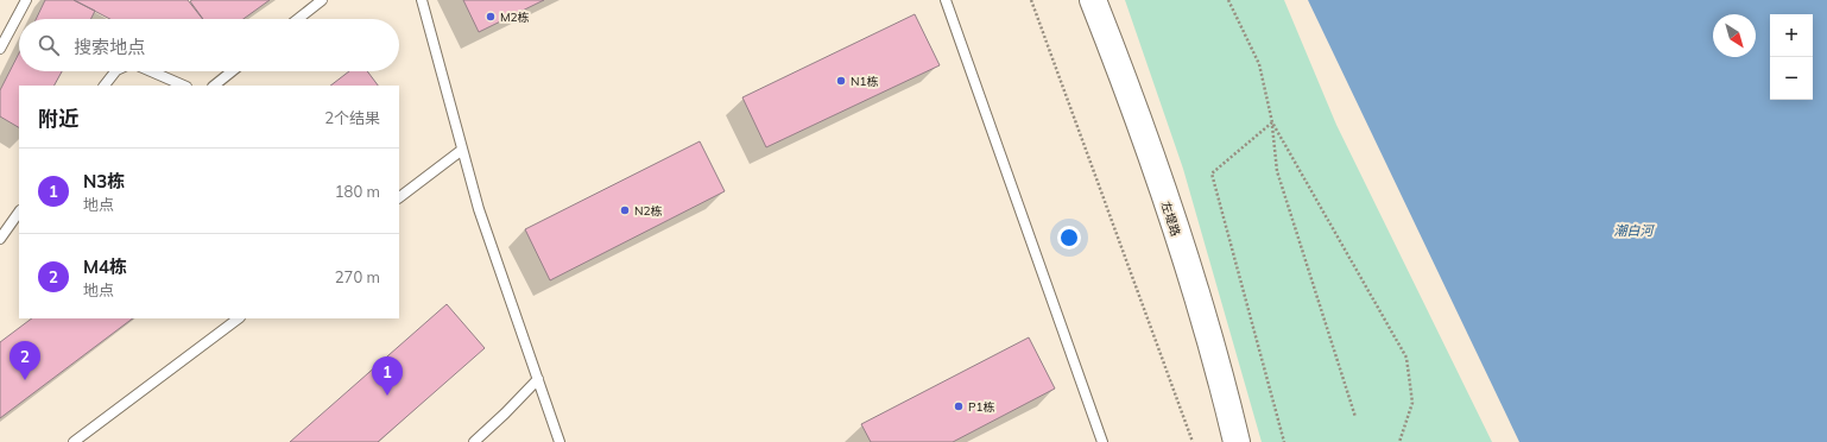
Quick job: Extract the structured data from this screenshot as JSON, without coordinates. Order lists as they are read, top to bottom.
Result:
{
  "streets": {
    "street": ["左堤路"]
  },
  "water": ["潮白河"],
  "places": [
    "M2栋",
    "N1栋",
    "N2栋",
    "P1栋"
  ],
  "north": "bottom right",
  "page": {
    "map_buttons": ["+", "−"],
    "search": "搜索地点",
    "heading": ["附近", "2个结果"],
    "list": [
      {
        "mark": "1",
        "name": "N3栋",
        "note": "地点",
        "value": "180 m"
      },
      {
        "mark": "2",
        "name": "M4栋",
        "note": "地点",
        "value": "270 m"
      }
    ],
    "pins": ["2", "1"]
  }
}
